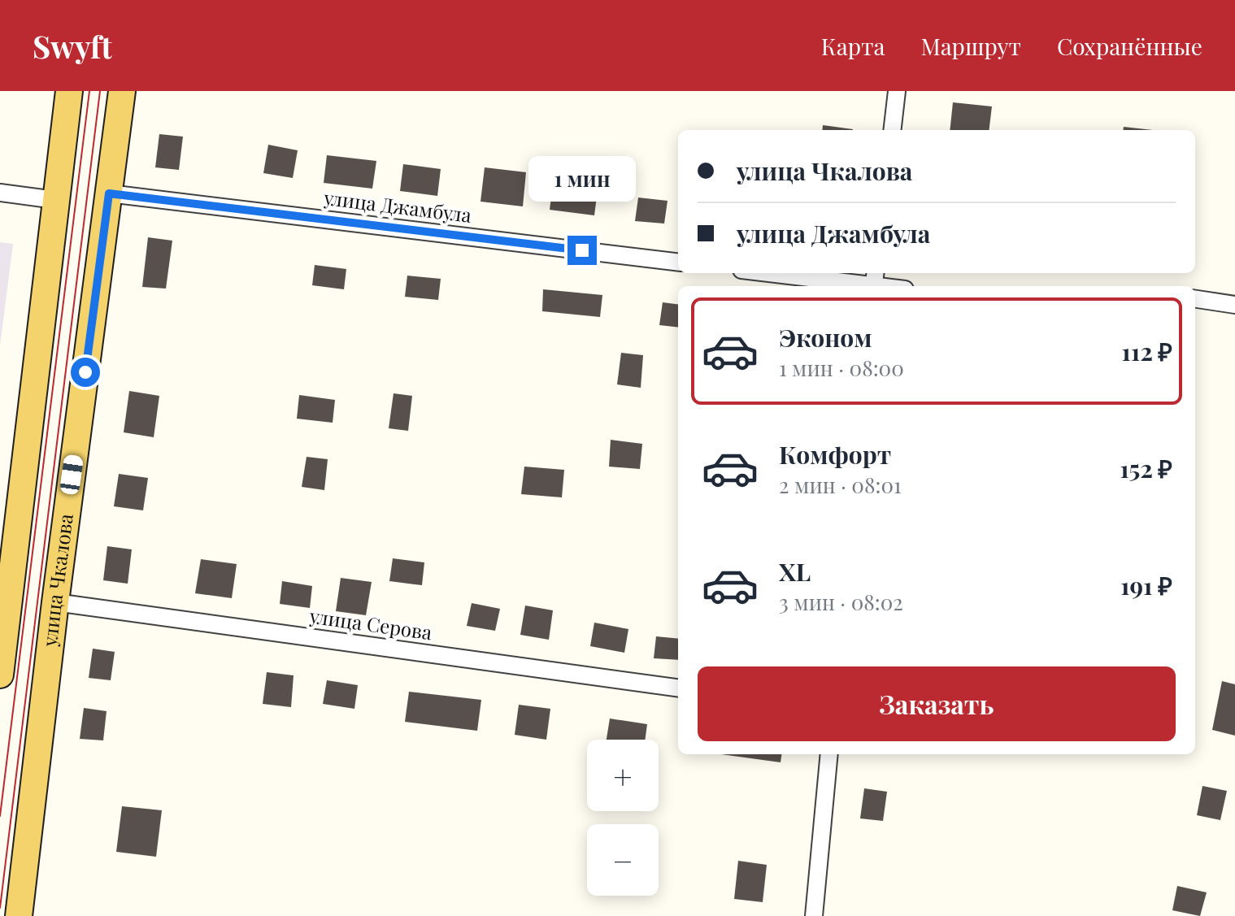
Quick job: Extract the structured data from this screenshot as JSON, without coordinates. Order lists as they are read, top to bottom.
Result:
{
  "streets": {
    "main road": ["улица Чкалова"],
    "street": ["улица Джамбула", "улица Серова"]
  },
  "crossings": [
    ["улица Джамбула", "улица Чкалова"],
    ["улица Чкалова", "улица Серова"]
  ],
  "page": {
    "header": "Swyft",
    "nav": ["Карта", "Маршрут", "Сохранённые"],
    "banner": ["улица Чкалова", "улица Джамбула"],
    "bubble": "1 мин",
    "list": [
      {
        "name": "Эконом",
        "note": "1 мин · 08:00",
        "value": "112 ₽"
      },
      {
        "name": "Комфорт",
        "note": "2 мин · 08:01",
        "value": "152 ₽"
      },
      {
        "name": "XL",
        "note": "3 мин · 08:02",
        "value": "191 ₽"
      }
    ],
    "buttons": "Заказать",
    "map_buttons": ["+", "−"]
  }
}
